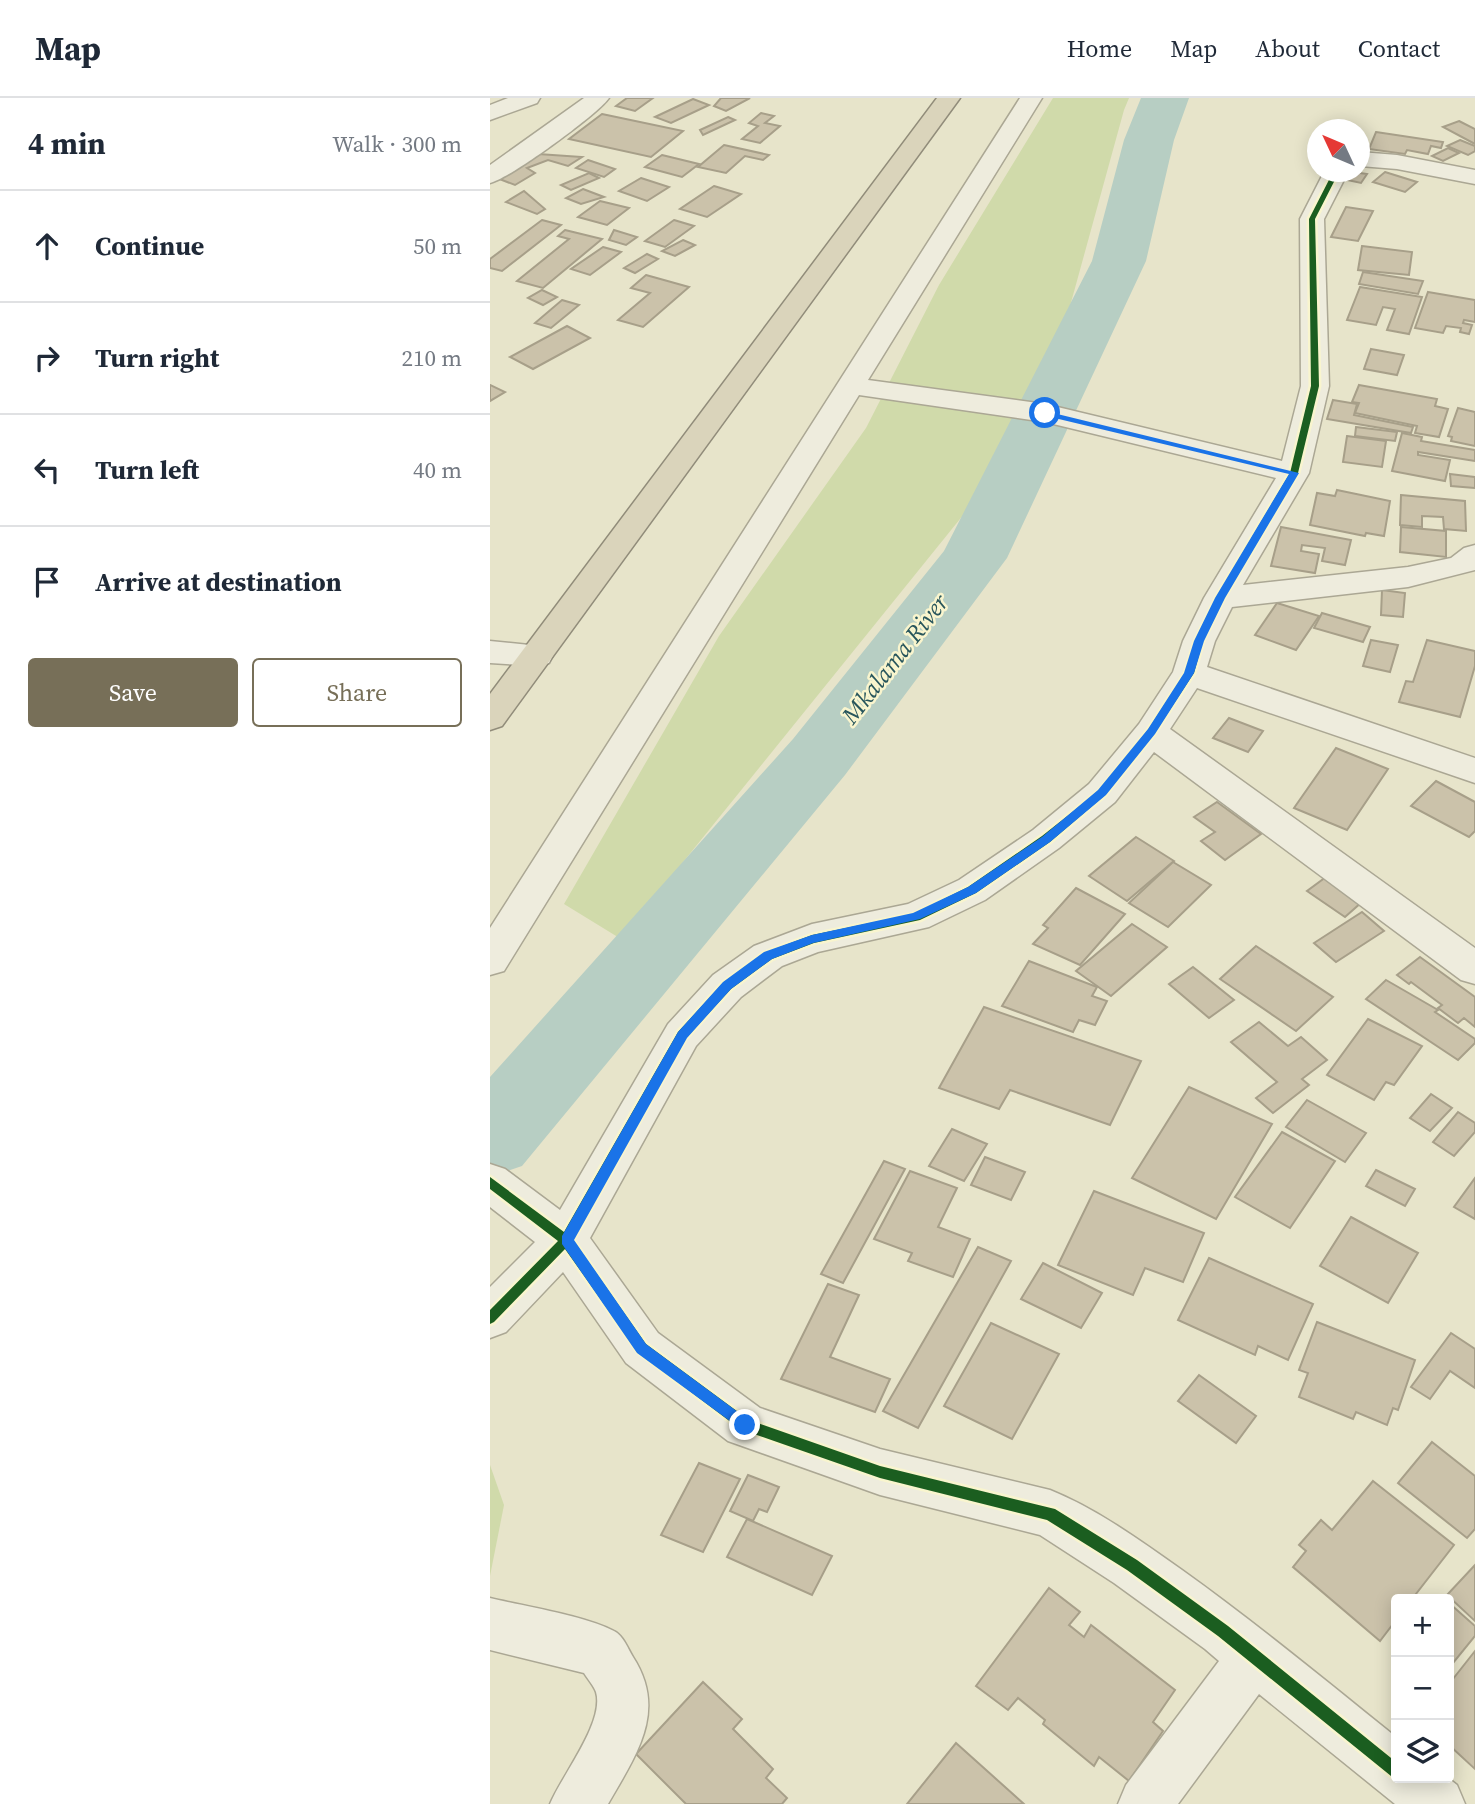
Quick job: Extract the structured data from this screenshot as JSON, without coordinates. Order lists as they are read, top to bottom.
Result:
{
  "water": ["Mkalama River"],
  "north": "top left",
  "page": {
    "header": "Map",
    "nav": [
      "Home",
      "Map",
      "About",
      "Contact"
    ],
    "heading": ["4 min", "Walk · 300 m"],
    "list": [
      ["Continue", "50 m"],
      ["Turn right", "210 m"],
      ["Turn left", "40 m"],
      "Arrive at destination"
    ],
    "buttons": ["Save", "Share"],
    "map_buttons": ["+", "−"]
  }
}
